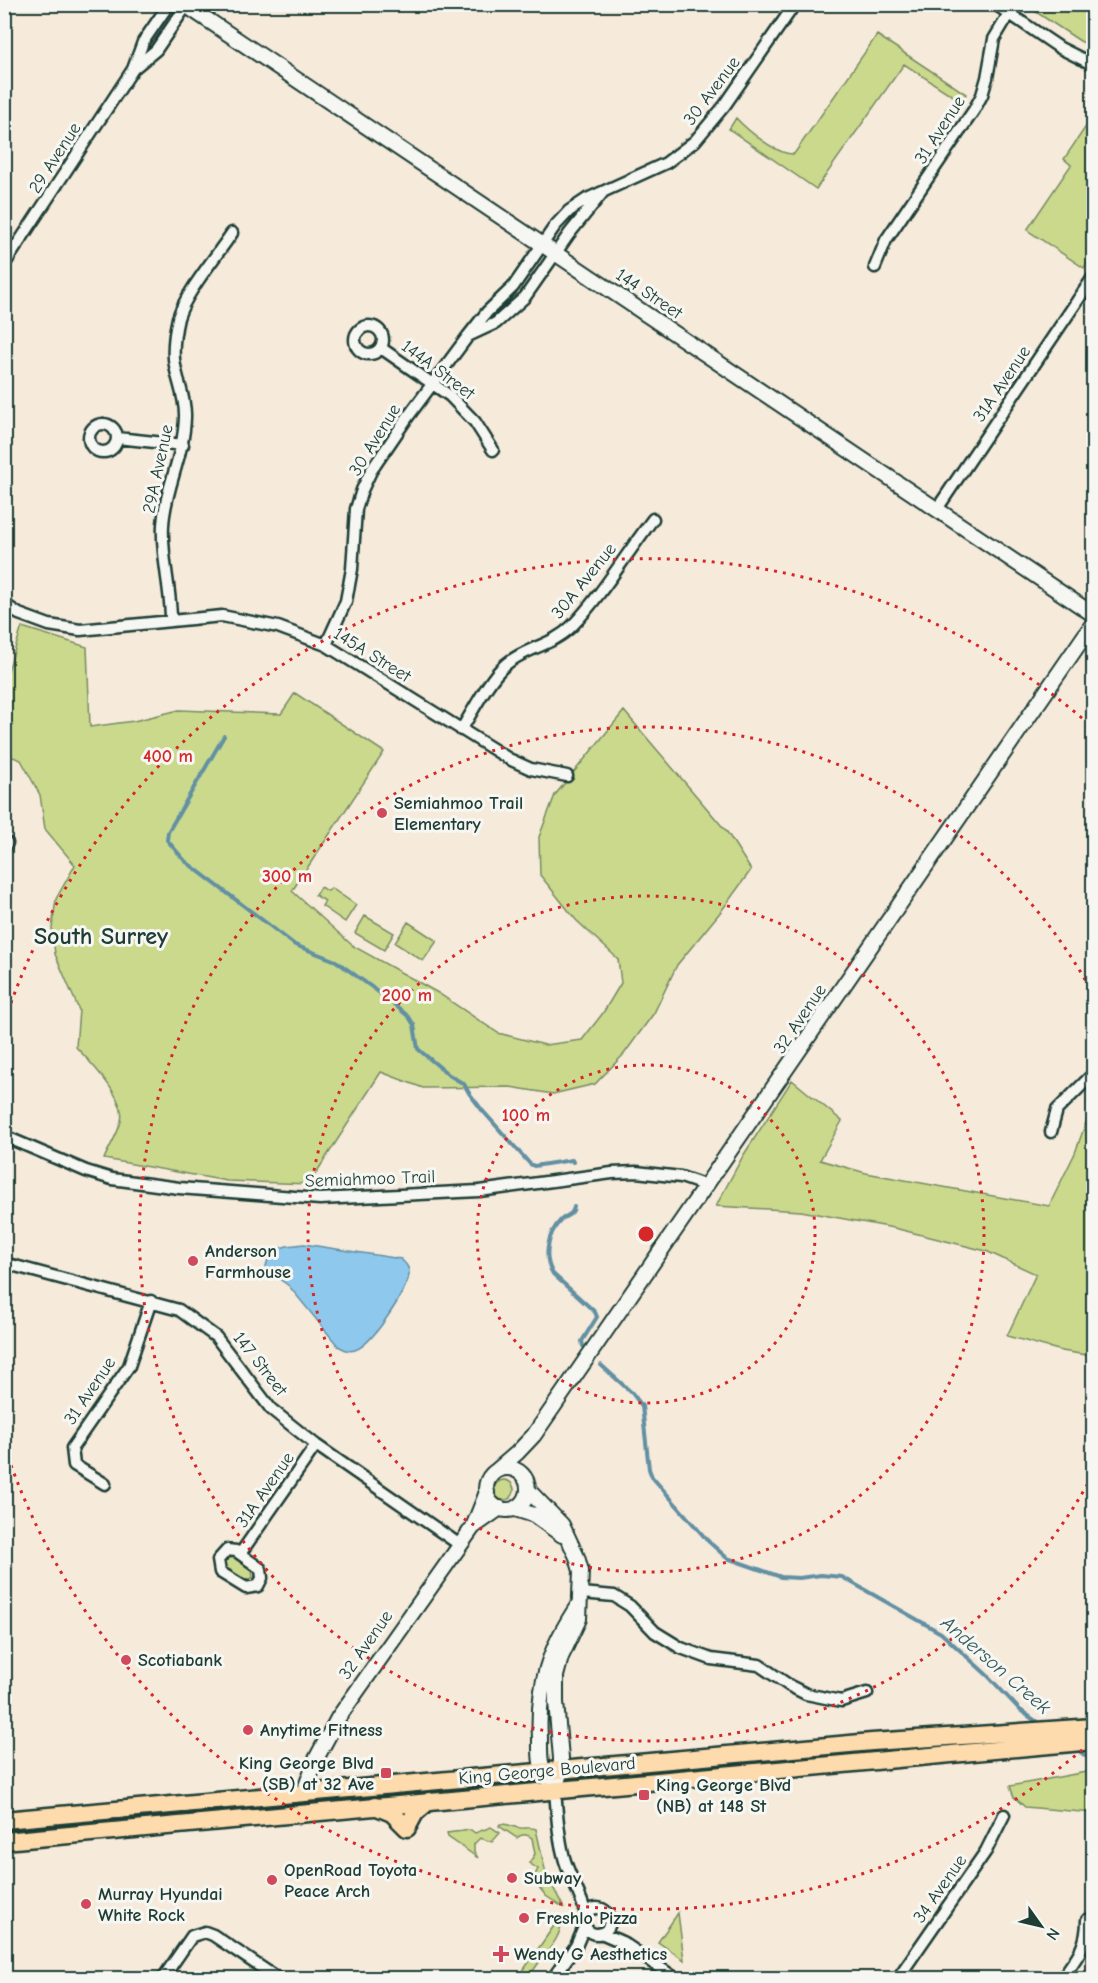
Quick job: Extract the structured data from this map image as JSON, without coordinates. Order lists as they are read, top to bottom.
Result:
{
  "streets": {
    "main road": ["King George Boulevard"],
    "street": [
      "30 Avenue",
      "31 Avenue",
      "29 Avenue",
      "144 Street",
      "144A Street",
      "31A Avenue",
      "29A Avenue",
      "30A Avenue",
      "145A Street",
      "32 Avenue",
      "Semiahmoo Trail",
      "147 Street",
      "34 Avenue"
    ]
  },
  "crossings": [
    ["30 Avenue", "144 Street"],
    ["30 Avenue", "144A Street"],
    ["30 Avenue", "145A Street"],
    ["31 Avenue", "147 Street"],
    ["29 Avenue", "144 Street"],
    ["144 Street", "31A Avenue"],
    ["31A Avenue", "147 Street"],
    ["29A Avenue", "145A Street"],
    ["30A Avenue", "145A Street"],
    ["32 Avenue", "Semiahmoo Trail"],
    ["32 Avenue", "147 Street"],
    ["32 Avenue", "King George Boulevard"]
  ],
  "districts": ["South Surrey"],
  "water": ["Anderson Creek"],
  "places": {
    "other": [
      "Semiahmoo Trail Elementary",
      "Anderson Farmhouse",
      "Scotiabank",
      "Anytime Fitness",
      "Subway",
      "OpenRoad Toyota Peace Arch",
      "Murray Hyundai White Rock",
      "Freshlo Pizza"
    ],
    "transit": ["King George Blvd (SB) at 32 Ave", "King George Blvd (NB) at 148 St"],
    "health": ["Wendy G Aesthetics"]
  },
  "north": "bottom right",
  "rings": [
    "400 m",
    "300 m",
    "200 m",
    "100 m"
  ]
}
